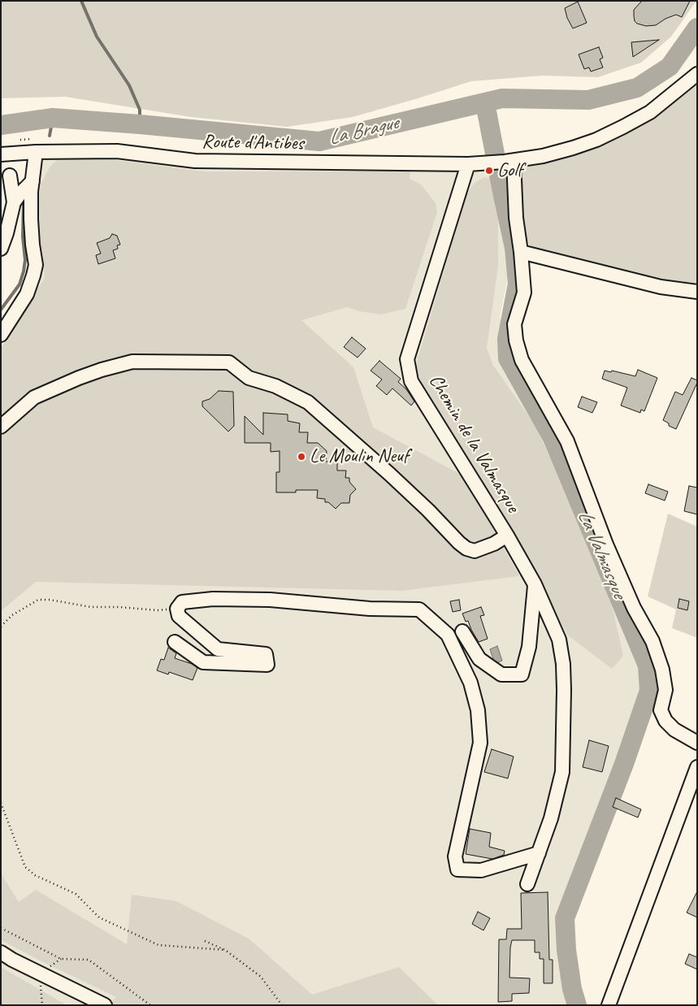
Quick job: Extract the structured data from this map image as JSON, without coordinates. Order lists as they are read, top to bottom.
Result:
{
  "streets": {
    "street": ["Route d'Antibes", "Chemin de la Valmasque"]
  },
  "crossings": [
    ["Route d'Antibes", "Chemin de la Valmasque"]
  ],
  "water": ["La Brague", "La Valmasque"],
  "places": ["Golf", "Le Moulin Neuf"]
}
